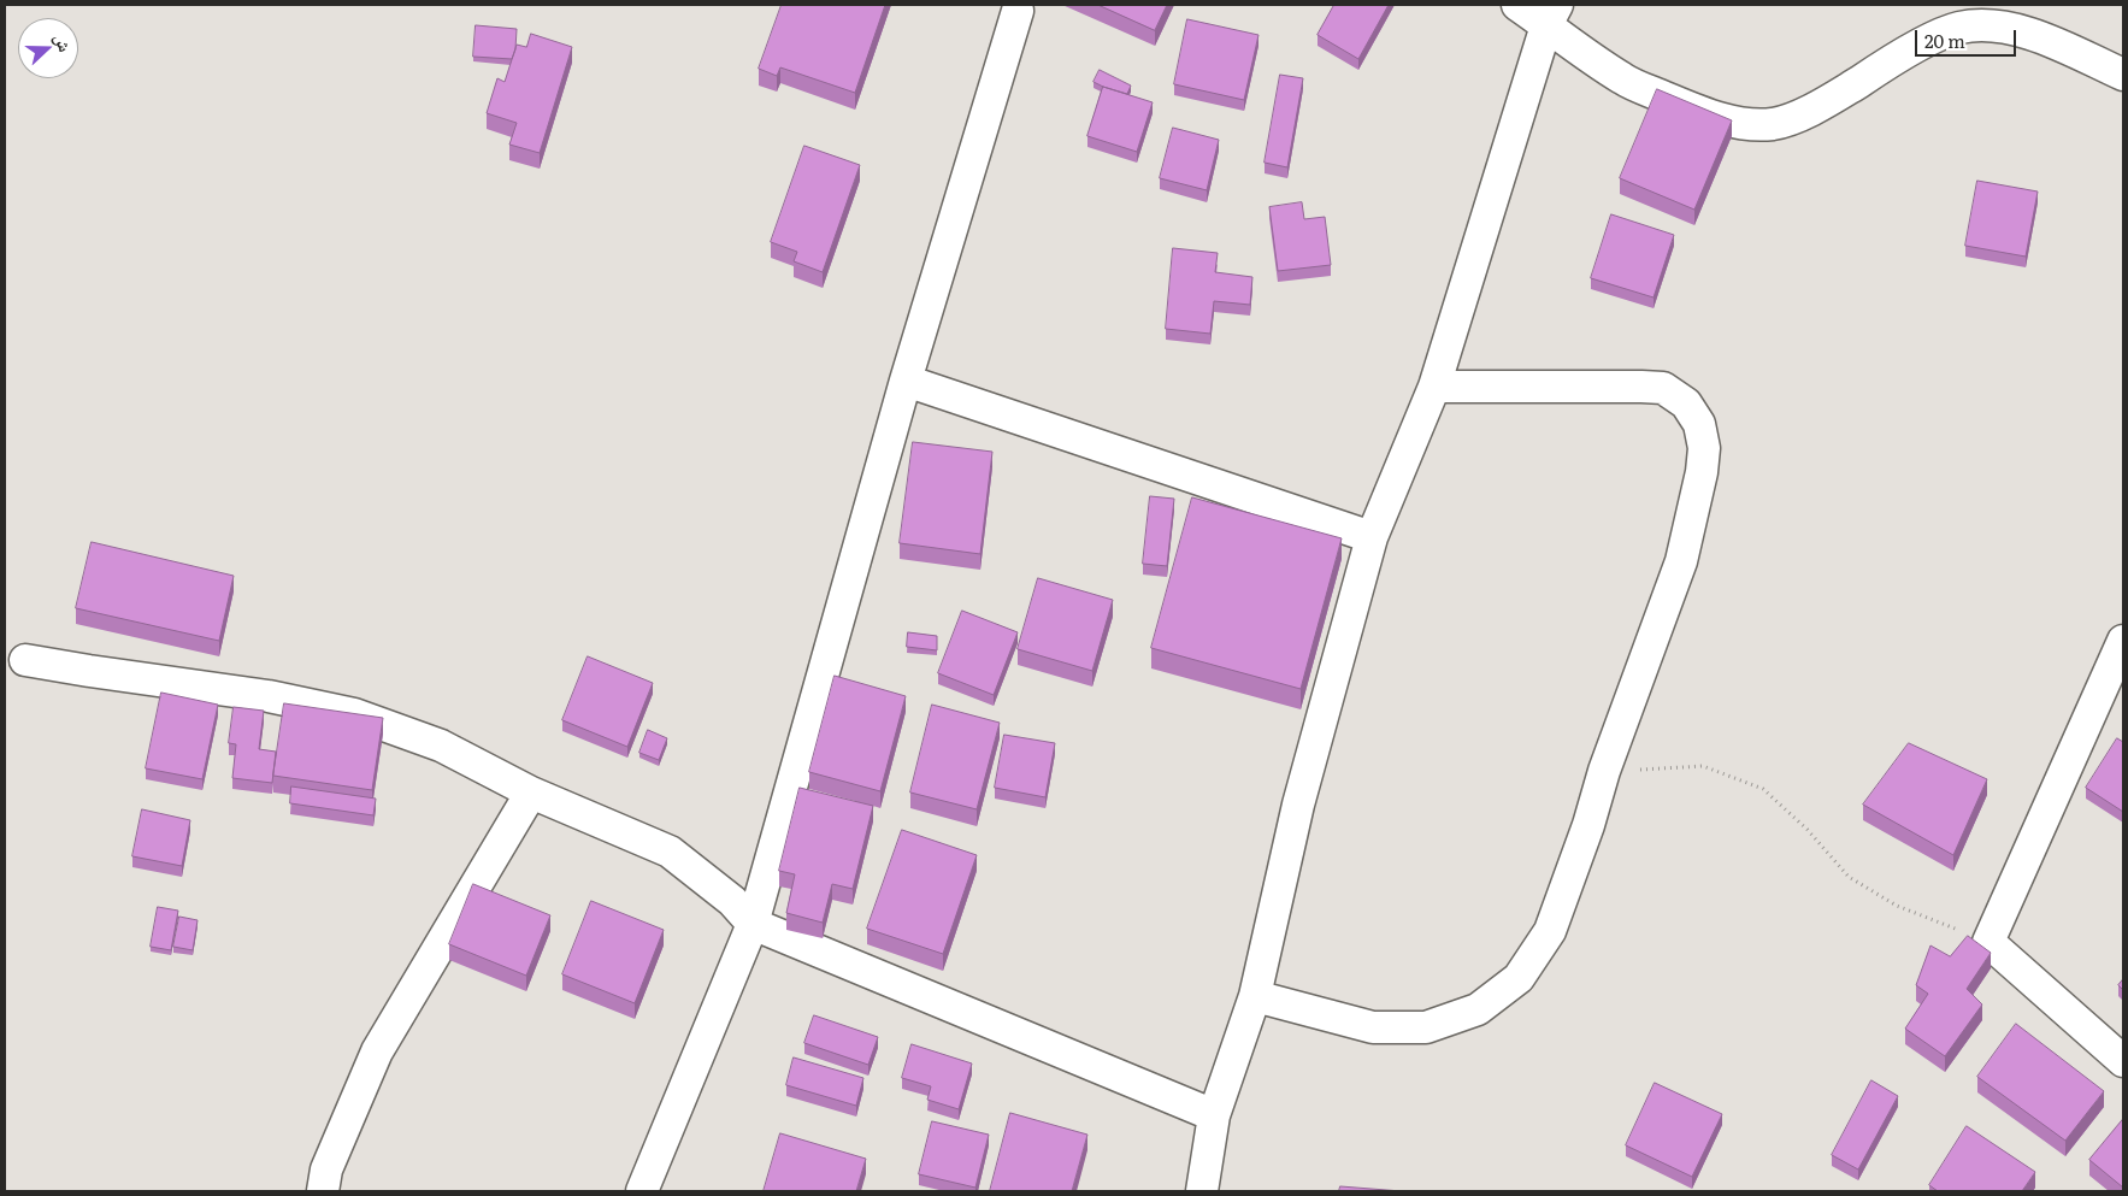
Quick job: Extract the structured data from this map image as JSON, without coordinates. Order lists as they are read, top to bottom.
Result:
{
  "scale_bar": "20 m",
  "north": "right"
}
